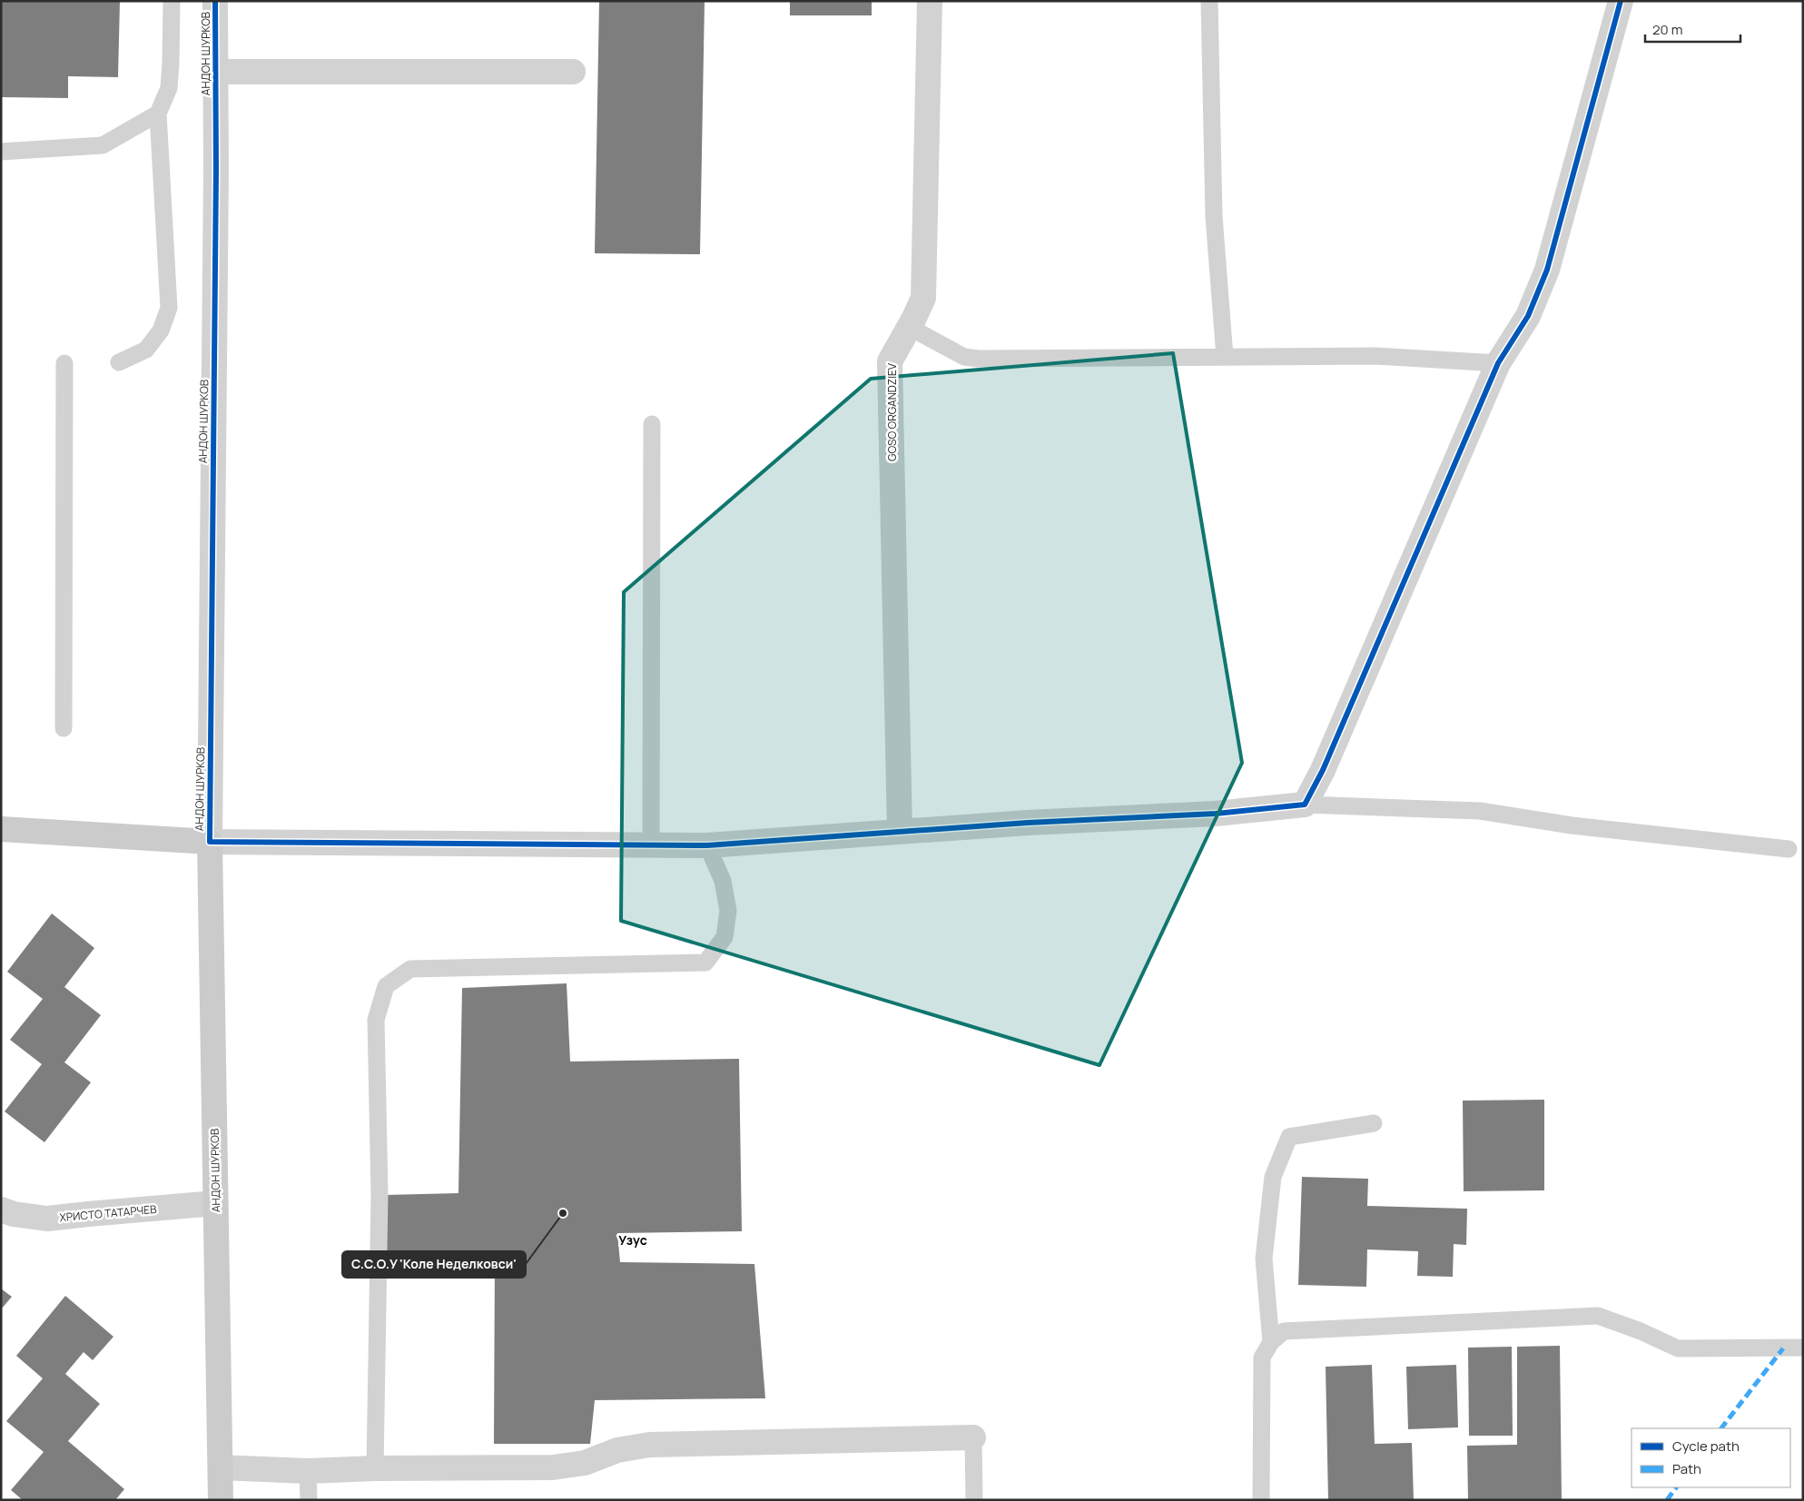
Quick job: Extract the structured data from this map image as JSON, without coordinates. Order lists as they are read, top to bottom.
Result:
{
  "streets": {
    "main road": ["АНДОН ШУРКОВ"],
    "street": ["GOSO ORGANDZIEV", "ХРИСТО ТАТАРЧЕВ"]
  },
  "crossings": [
    ["АНДОН ШУРКОВ", "ХРИСТО ТАТАРЧЕВ"]
  ],
  "districts": ["Узус"],
  "places": ["С.С.О.У 'Коле Неделковси'"],
  "legend": ["Cycle path", "Path"],
  "scale_bar": "20 m"
}
